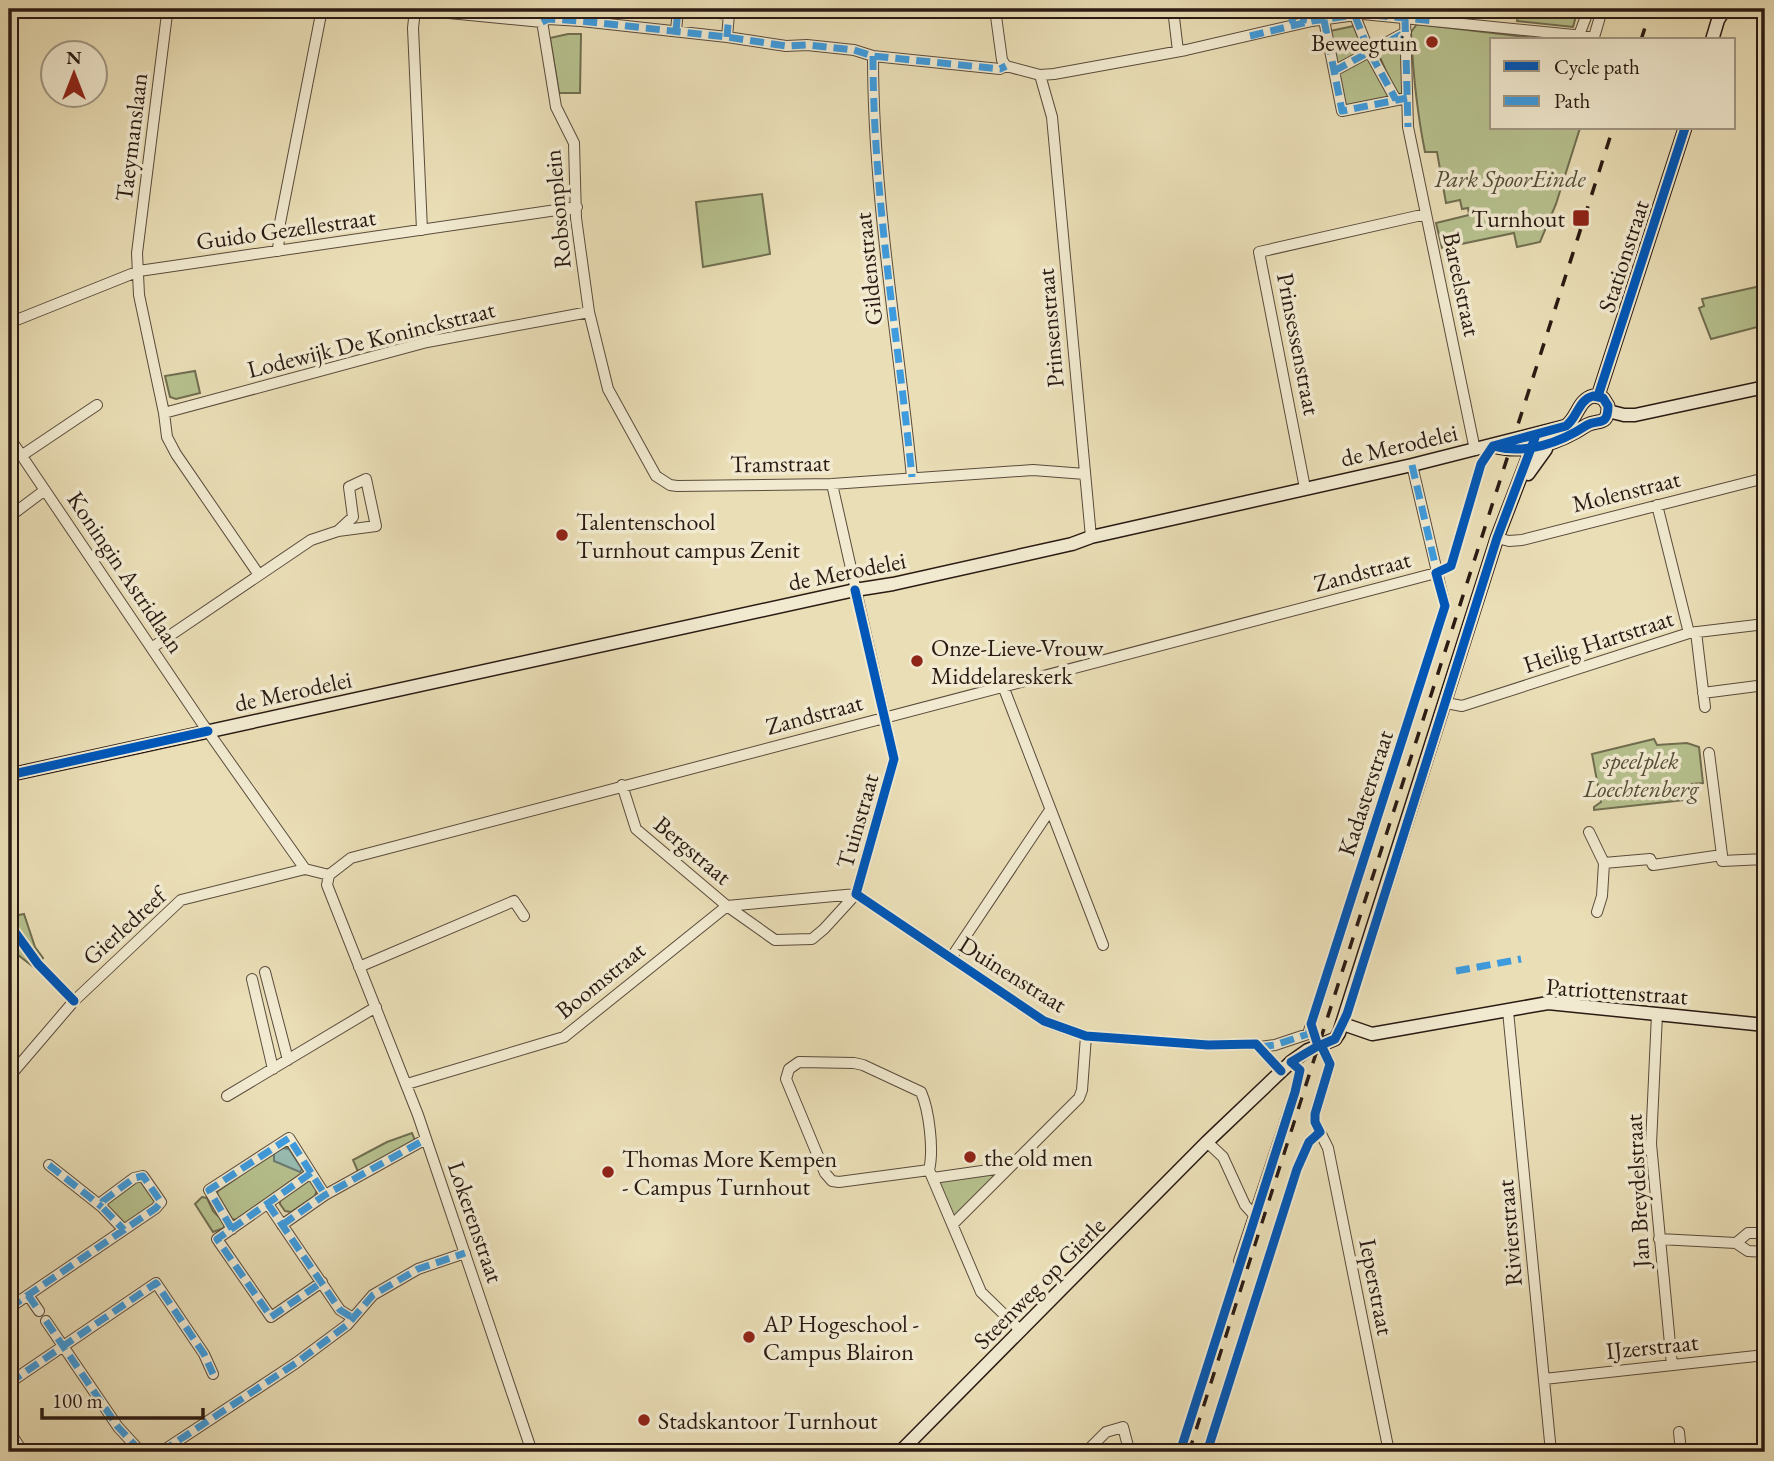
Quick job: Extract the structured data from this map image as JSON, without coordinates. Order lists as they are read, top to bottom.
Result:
{
  "streets": {
    "street": [
      "Taeymanslaan",
      "Robsonplein",
      "Guido Gezellestraat",
      "Stationstraat",
      "Gildenstraat",
      "Bareelstraat",
      "Prinsenstraat",
      "Lodewijk De Koninckstraat",
      "Prinsessenstraat",
      "de Merodelei",
      "Tramstraat",
      "Molenstraat",
      "Zandstraat",
      "Koningin Astridlaan",
      "Heilig Hartstraat",
      "Kadasterstraat",
      "Tuinstraat",
      "Bergstraat",
      "Gierledreef",
      "Duinenstraat",
      "Boomstraat",
      "Patriottenstraat",
      "Jan Breydelstraat",
      "Lokerenstraat",
      "Rivierstraat",
      "Steenweg op Gierle",
      "Ieperstraat",
      "IJzerstraat"
    ]
  },
  "crossings": [
    ["Taeymanslaan", "Guido Gezellestraat"],
    ["Taeymanslaan", "Lodewijk De Koninckstraat"],
    ["Robsonplein", "Guido Gezellestraat"],
    ["Robsonplein", "Lodewijk De Koninckstraat"],
    ["Robsonplein", "Tramstraat"],
    ["Stationstraat", "de Merodelei"],
    ["Gildenstraat", "Tramstraat"],
    ["Bareelstraat", "Prinsessenstraat"],
    ["Bareelstraat", "de Merodelei"],
    ["Prinsenstraat", "de Merodelei"],
    ["Prinsenstraat", "Tramstraat"],
    ["Lodewijk De Koninckstraat", "Tramstraat"],
    ["Prinsessenstraat", "de Merodelei"],
    ["de Merodelei", "Koningin Astridlaan"],
    ["de Merodelei", "Kadasterstraat"],
    ["de Merodelei", "Tuinstraat"],
    ["Tramstraat", "Tuinstraat"],
    ["Zandstraat", "Kadasterstraat"],
    ["Zandstraat", "Tuinstraat"],
    ["Zandstraat", "Bergstraat"],
    ["Zandstraat", "Lokerenstraat"],
    ["Kadasterstraat", "Duinenstraat"],
    ["Tuinstraat", "Bergstraat"],
    ["Tuinstraat", "Duinenstraat"],
    ["Bergstraat", "Duinenstraat"],
    ["Bergstraat", "Boomstraat"],
    ["Boomstraat", "Lokerenstraat"],
    ["Patriottenstraat", "Jan Breydelstraat"],
    ["Patriottenstraat", "Rivierstraat"],
    ["Patriottenstraat", "Steenweg op Gierle"],
    ["Jan Breydelstraat", "IJzerstraat"],
    ["Rivierstraat", "IJzerstraat"],
    ["Steenweg op Gierle", "Ieperstraat"]
  ],
  "parks": ["Park SpoorEinde", "speelplek Loechtenberg"],
  "places": {
    "other": [
      "Beweegtuin",
      "Talentenschool Turnhout campus Zenit",
      "Onze-Lieve-Vrouw Middelareskerk",
      "the old men",
      "Thomas More Kempen - Campus Turnhout",
      "AP Hogeschool - Campus Blairon",
      "Stadskantoor Turnhout"
    ],
    "transit": ["Turnhout"]
  },
  "legend": ["Cycle path", "Path"],
  "scale_bar": "100 m",
  "north": "top"
}
